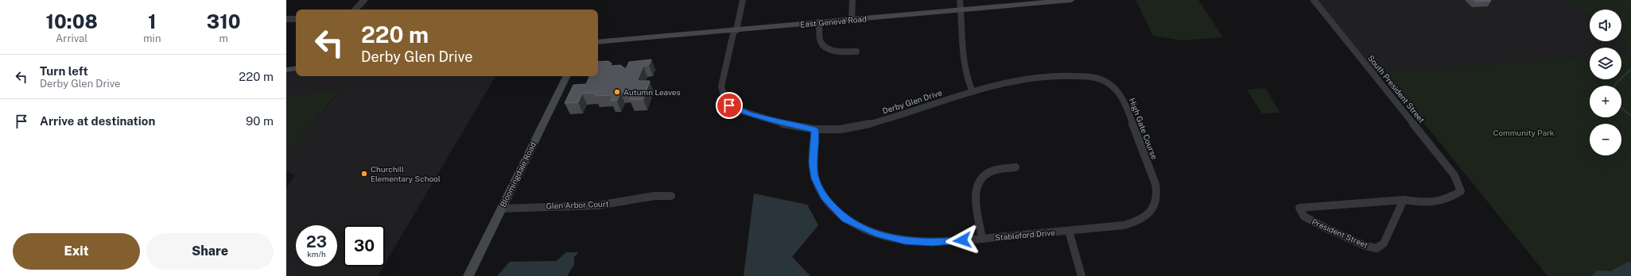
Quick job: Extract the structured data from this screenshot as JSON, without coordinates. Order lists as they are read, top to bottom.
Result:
{
  "streets": {
    "main road": ["East Geneva Road", "Bloomingdale Road"],
    "street": [
      "South President Street",
      "Derby Glen Drive",
      "High Gate Course",
      "Glen Arbor Court",
      "President Street",
      "Stableford Drive"
    ]
  },
  "crossings": [
    ["East Geneva Road", "Derby Glen Drive"],
    ["South President Street", "President Street"],
    ["Derby Glen Drive", "High Gate Course"],
    ["Derby Glen Drive", "Stableford Drive"],
    ["High Gate Course", "Stableford Drive"],
    ["Bloomingdale Road", "Glen Arbor Court"]
  ],
  "parks": ["Community Park"],
  "places": ["Autumn Leaves", "Churchill Elementary School"],
  "page": {
    "eta": [
      "10:08",
      "Arrival",
      "1",
      "min",
      "310",
      "m"
    ],
    "map_buttons": ["+", "−"],
    "turn": ["220 m", "Derby Glen Drive"],
    "list": [
      {
        "name": "Turn left",
        "note": "Derby Glen Drive",
        "value": "220 m"
      },
      {
        "name": "Arrive at destination",
        "value": "90 m"
      }
    ],
    "speed": "23 km/h",
    "limit": "30",
    "buttons": ["Exit", "Share"]
  }
}
